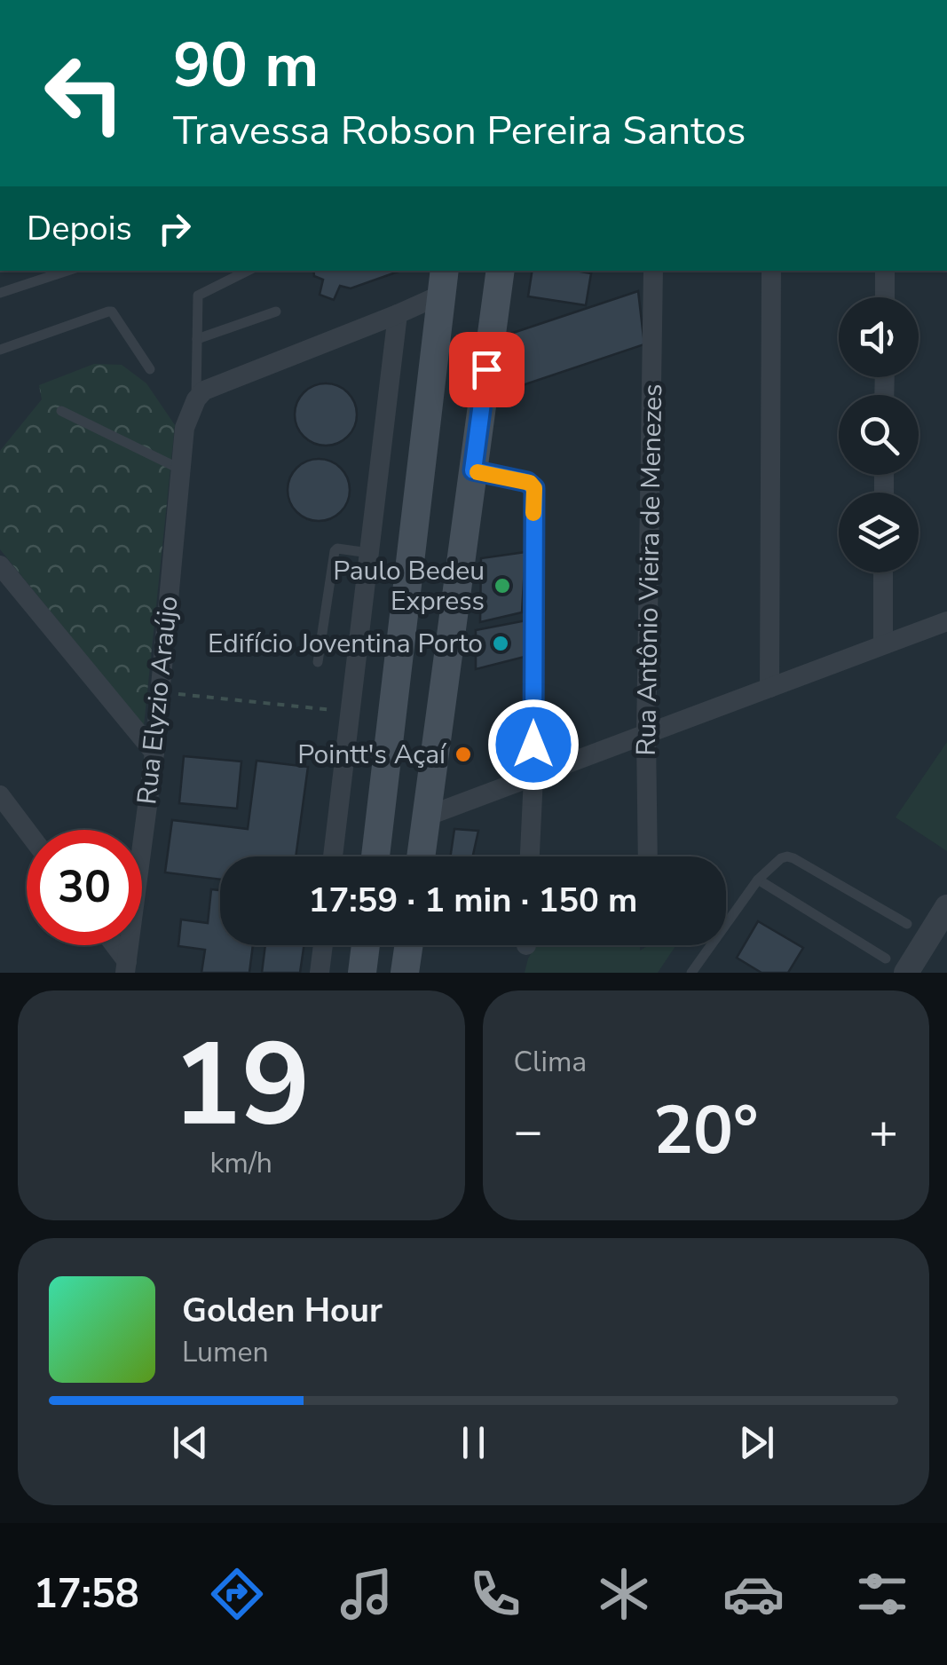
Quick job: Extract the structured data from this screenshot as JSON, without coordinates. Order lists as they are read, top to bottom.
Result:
{
  "streets": {
    "street": ["Rua Antônio Vieira de Menezes", "Rua Elyzio Araújo"]
  },
  "places": ["Paulo Bedeu Express", "Edifício Joventina Porto", "Pointt's Açaí"],
  "page": {
    "turn": ["90 m", "Travessa Robson Pereira Santos"],
    "then": "Depois",
    "limit": "30",
    "trip": "17:59 · 1 min · 150 m",
    "tile": [
      ["19", "km/h"],
      "Clima"
    ],
    "heat": ["−", "20°", "+"],
    "song": ["Golden Hour", "Lumen"],
    "tabs": "17:58"
  }
}
